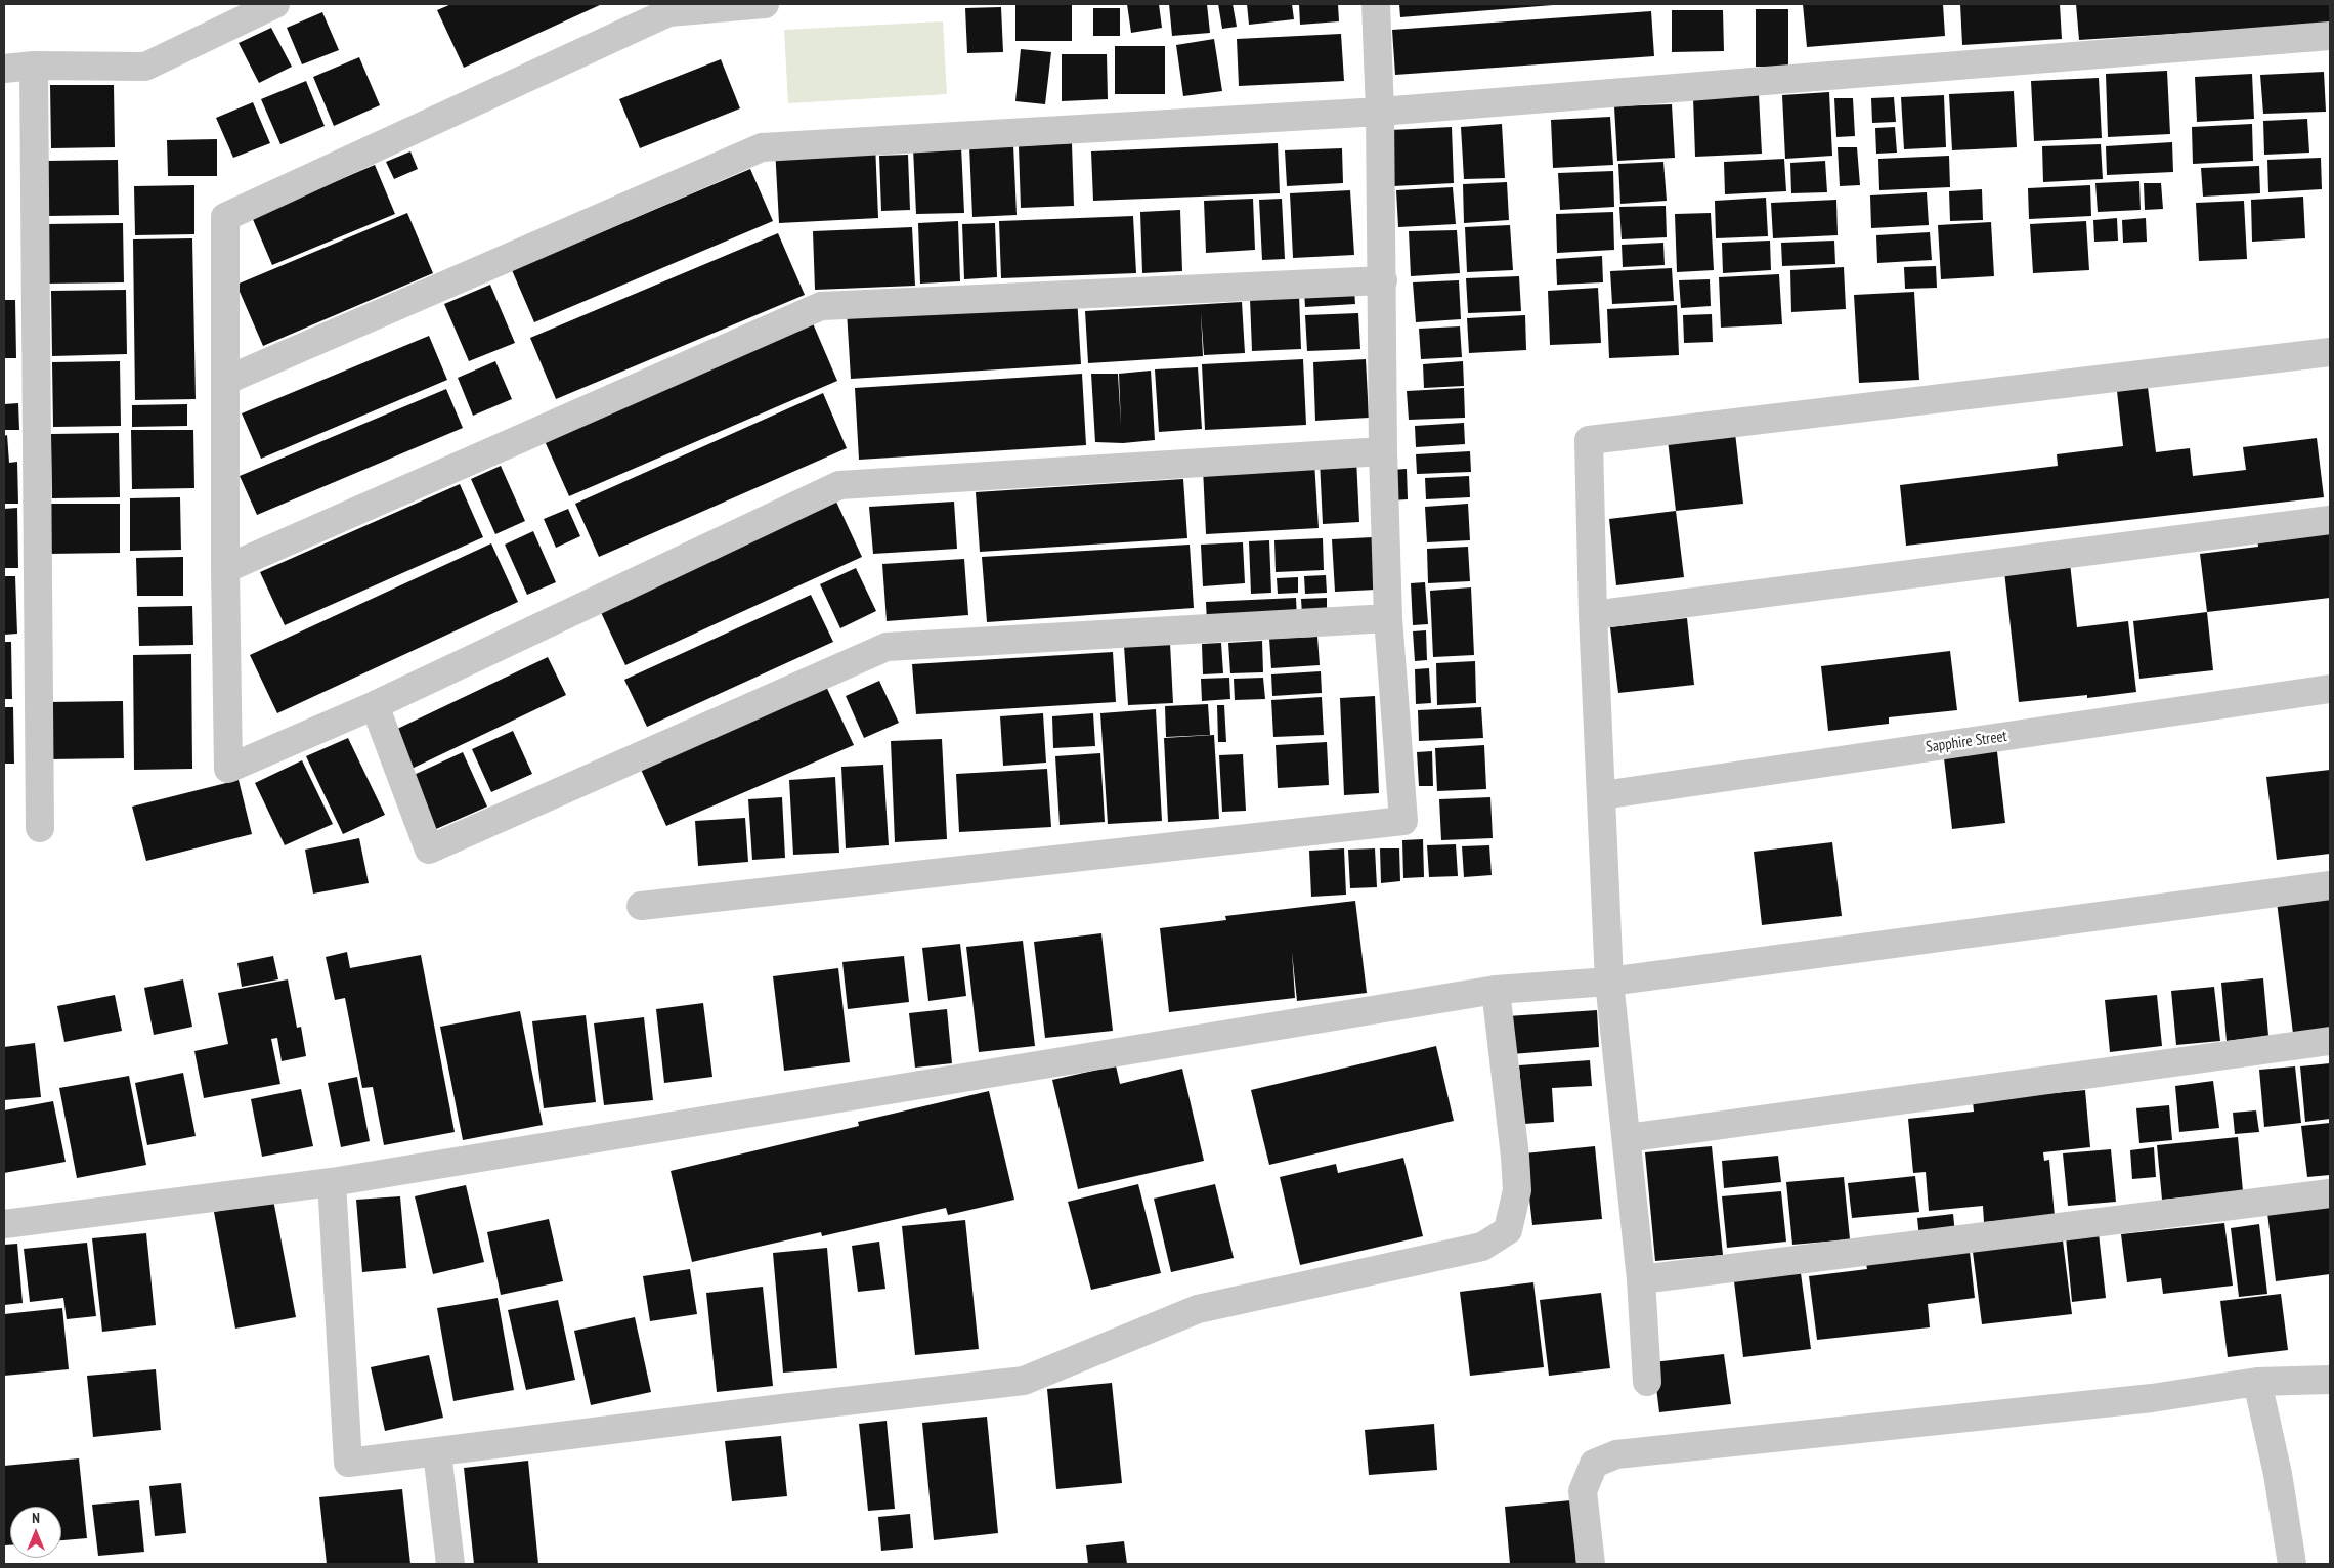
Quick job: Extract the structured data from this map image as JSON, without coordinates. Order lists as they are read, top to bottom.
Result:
{
  "streets": {
    "street": ["Sapphire Street"]
  },
  "north": "top"
}
